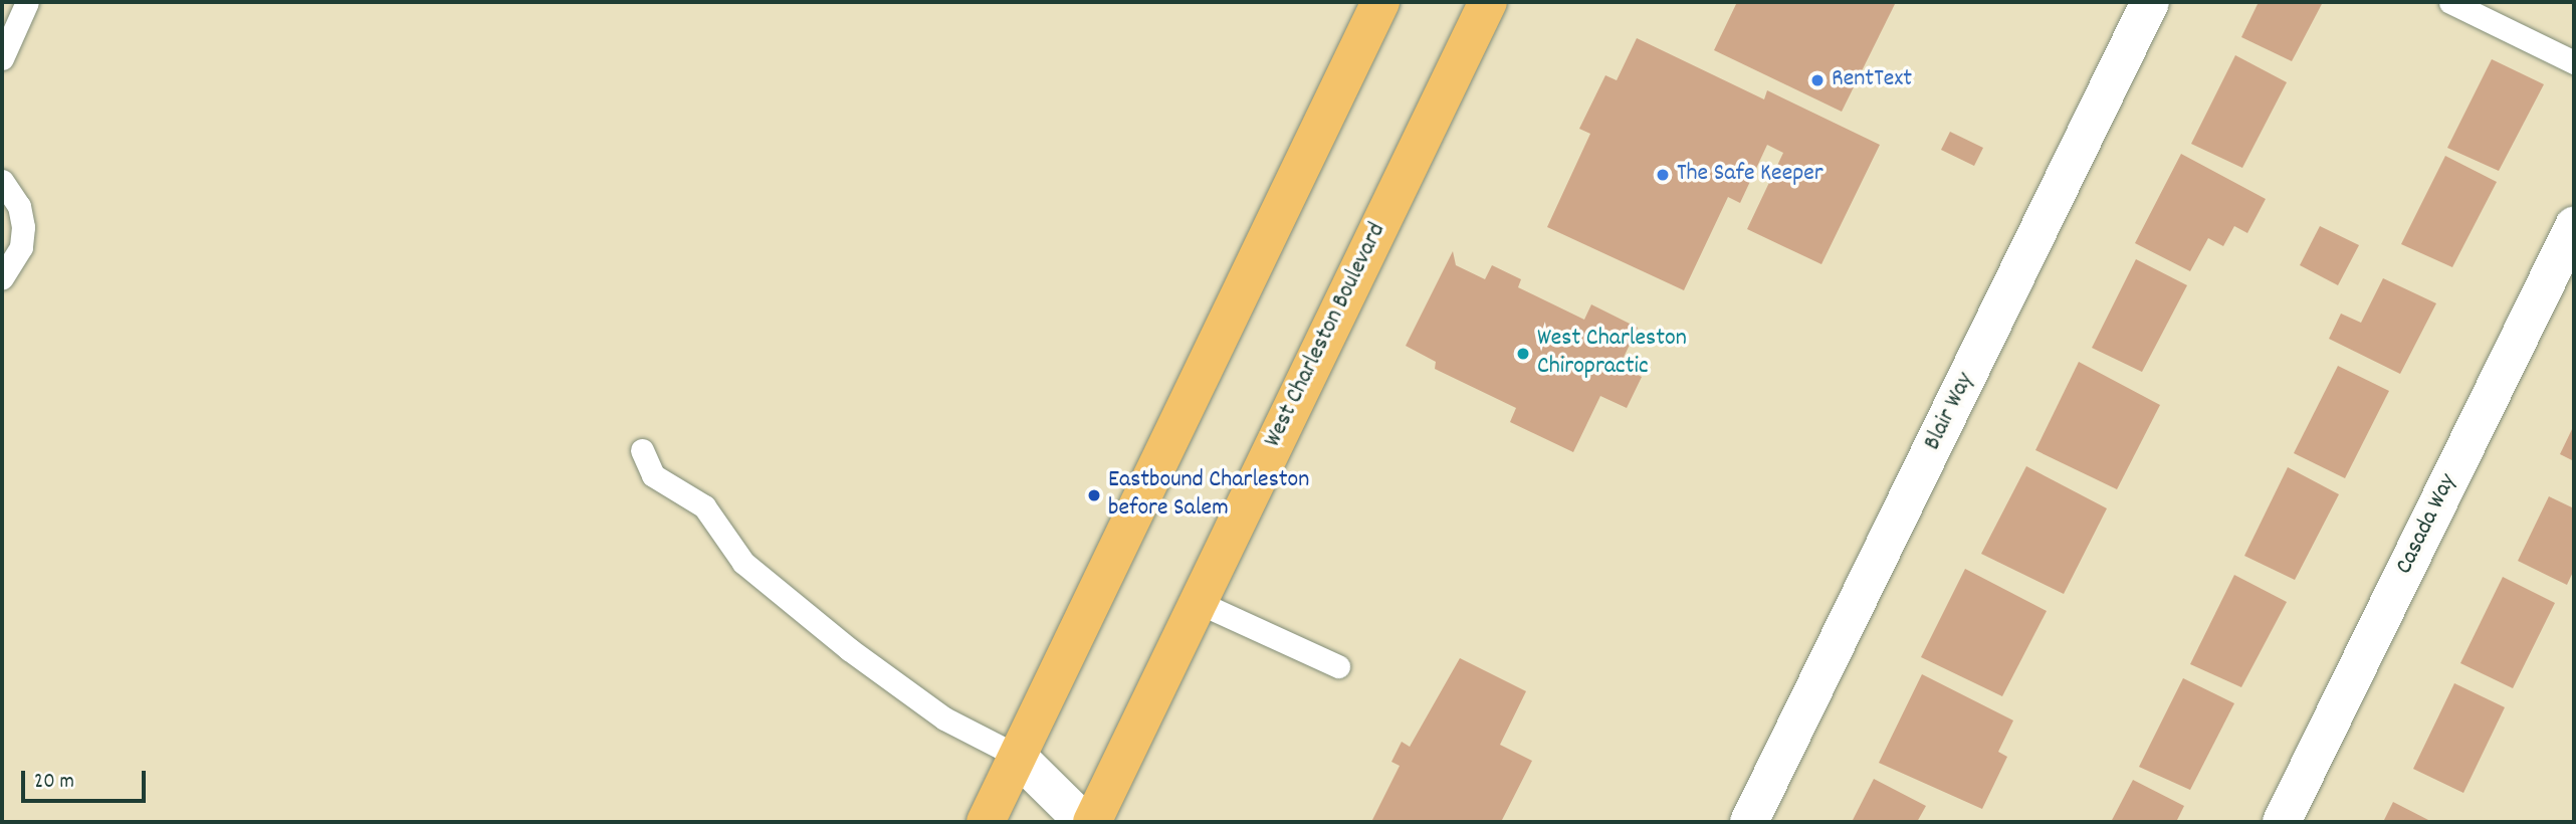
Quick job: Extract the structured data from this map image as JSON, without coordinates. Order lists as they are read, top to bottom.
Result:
{
  "streets": {
    "main road": ["West Charleston Boulevard"],
    "street": ["Blair Way", "Casada Way"]
  },
  "places": [
    "RentText",
    "The Safe Keeper",
    "West Charleston Chiropractic",
    "Eastbound Charleston before Salem"
  ],
  "scale_bar": "20 m"
}
